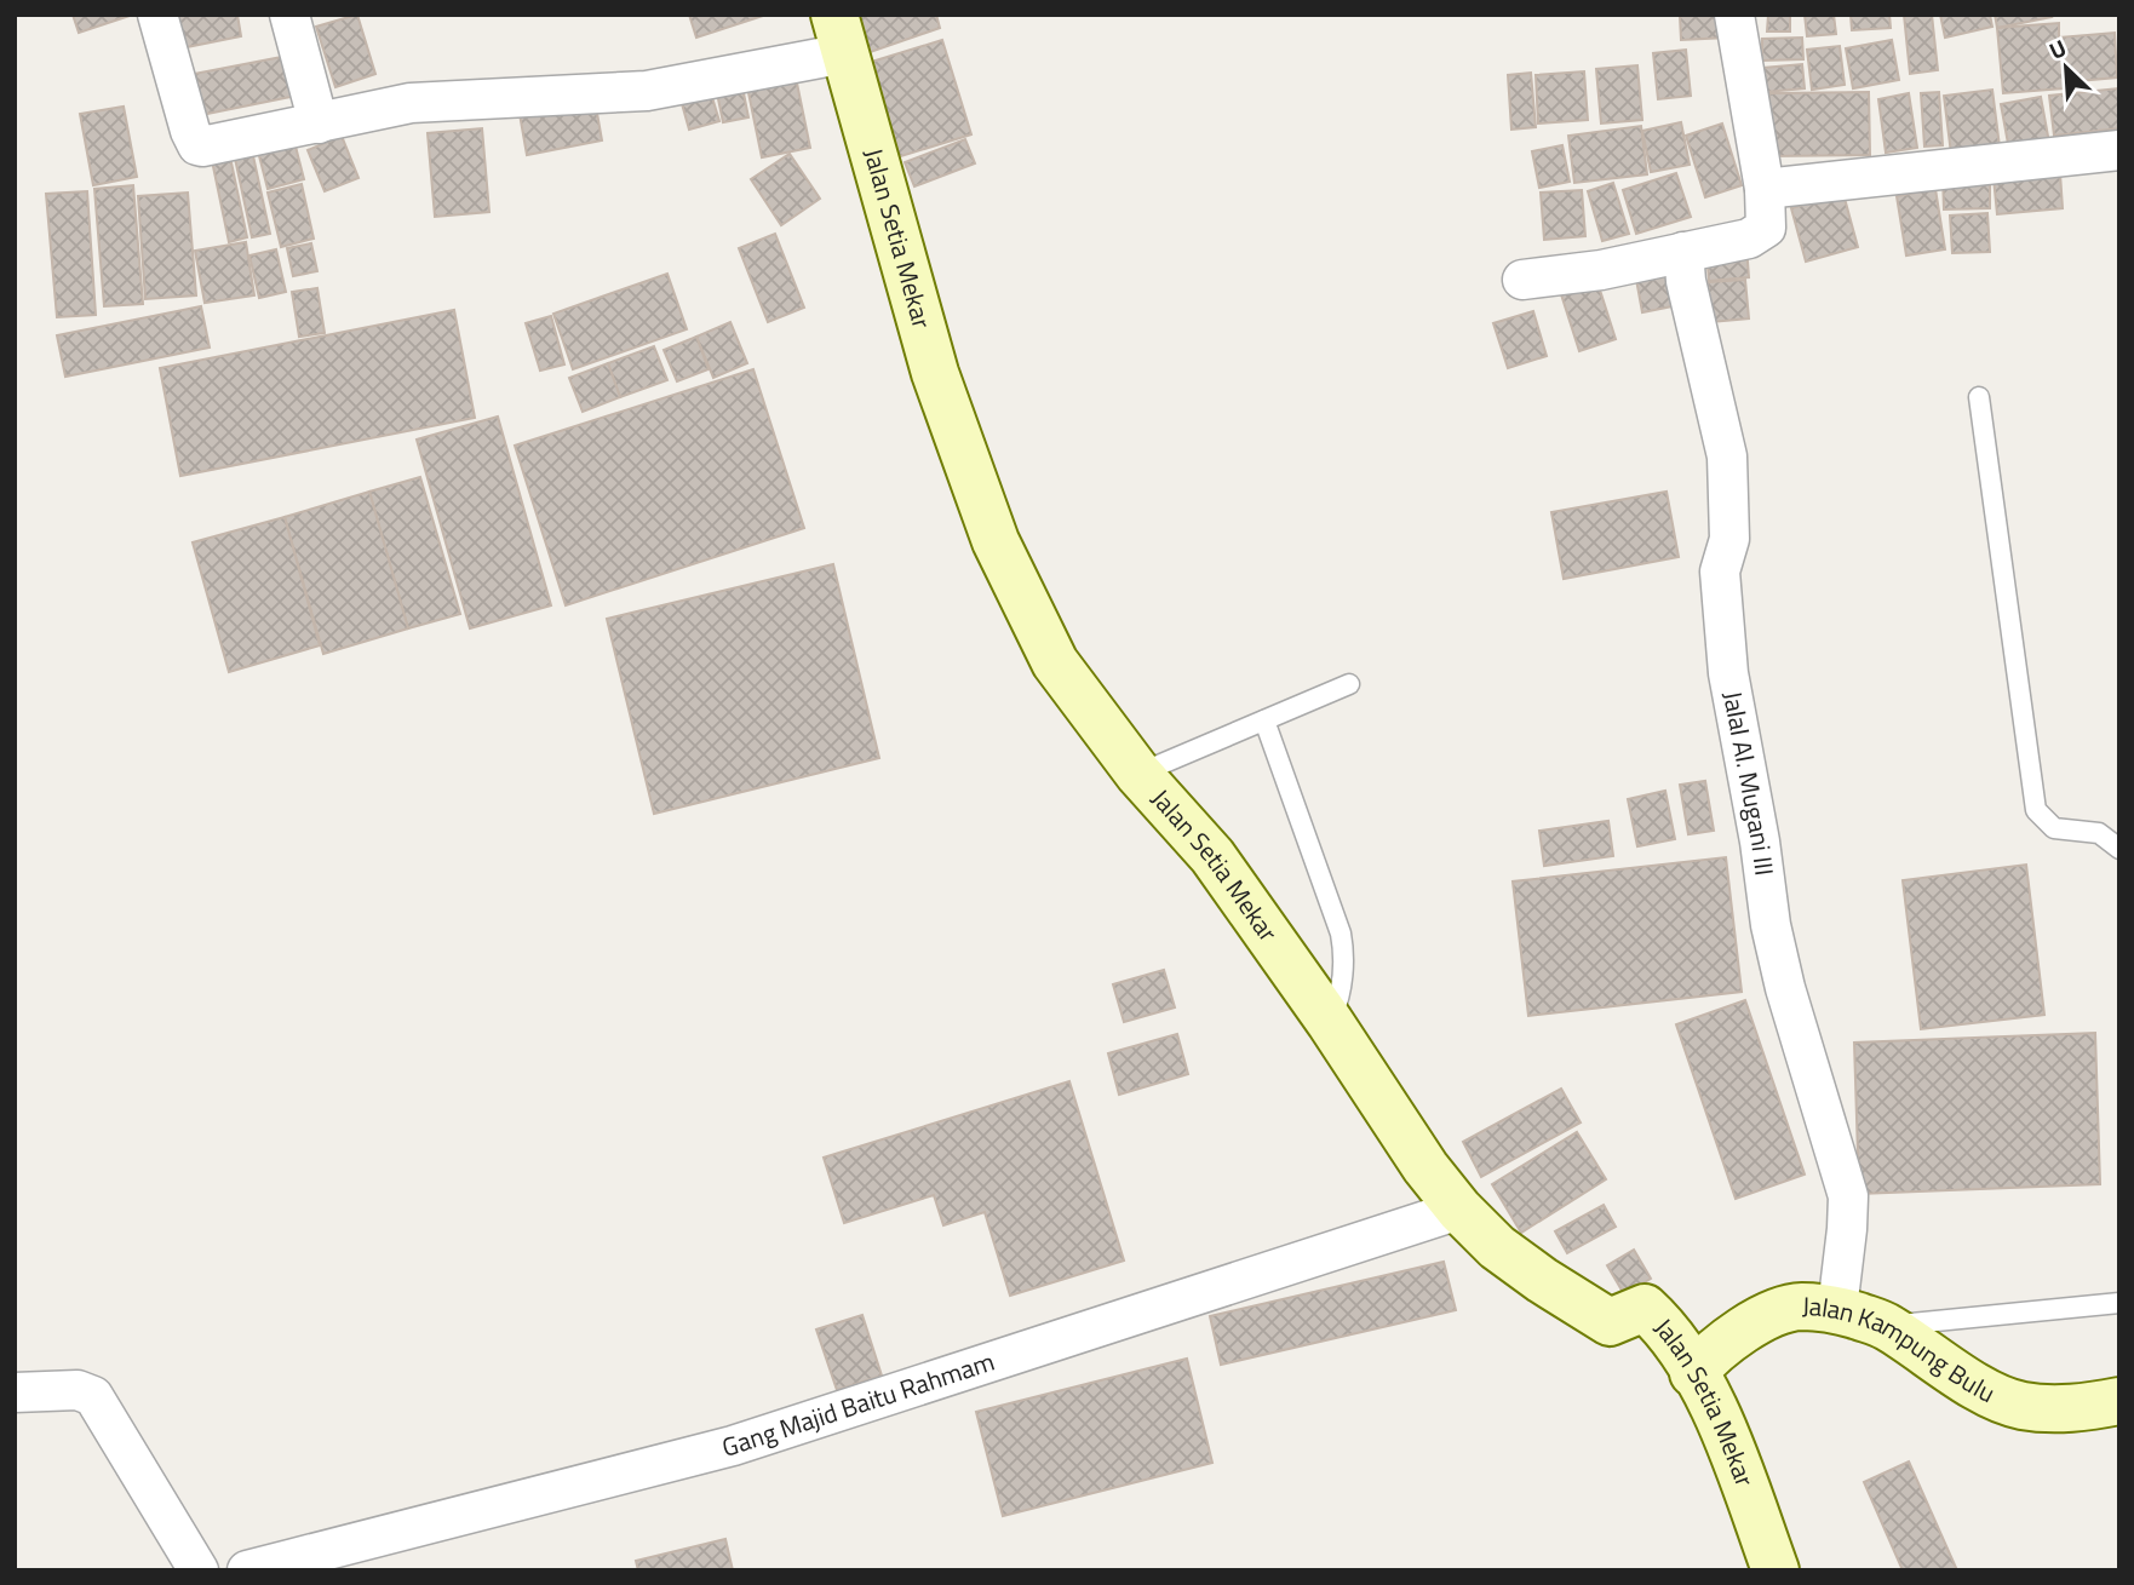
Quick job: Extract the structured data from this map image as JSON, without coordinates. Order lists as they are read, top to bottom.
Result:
{
  "streets": {
    "street": [
      "Jalan Setia Mekar",
      "Jalal Al. Mugani III",
      "Jalan Kampung Bulu",
      "Gang Majid Baitu Rahmam"
    ]
  },
  "crossings": [
    ["Jalan Setia Mekar", "Jalan Kampung Bulu"],
    ["Jalan Setia Mekar", "Gang Majid Baitu Rahmam"],
    ["Jalal Al. Mugani III", "Jalan Kampung Bulu"]
  ],
  "north": "top left"
}
